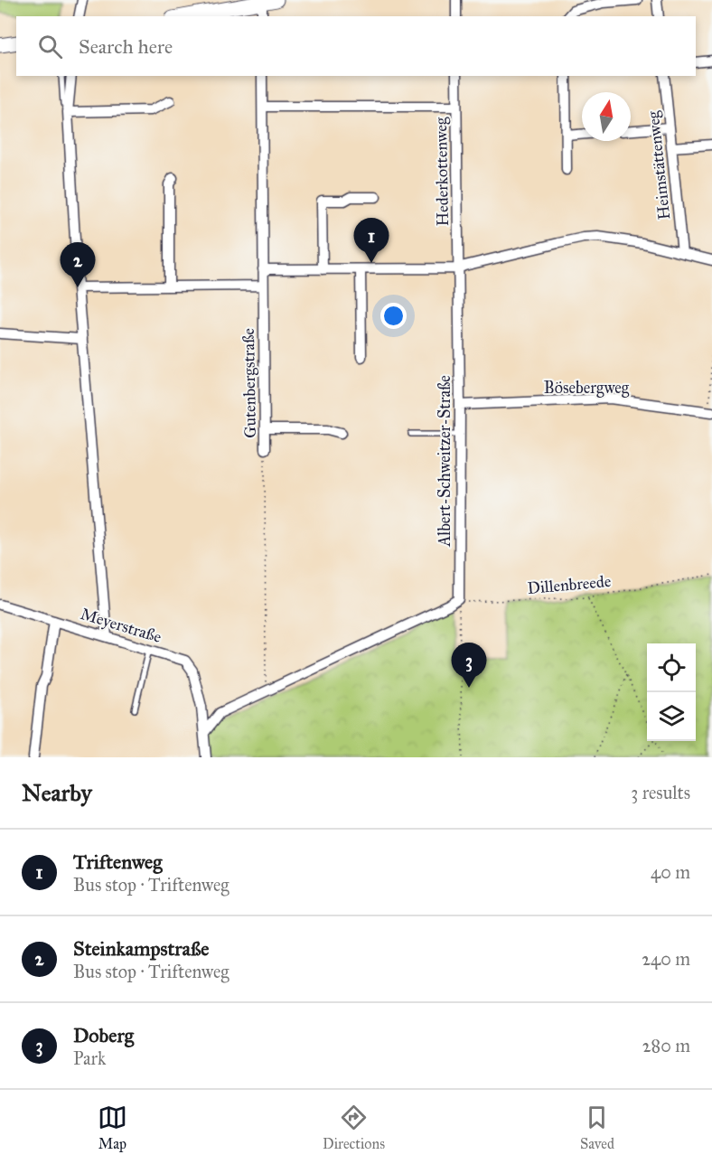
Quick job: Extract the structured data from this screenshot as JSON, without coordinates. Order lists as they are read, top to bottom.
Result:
{
  "streets": {
    "street": [
      "Heimstättenweg",
      "Hederkottenweg",
      "Gutenbergstraße",
      "Bösebergweg",
      "Albert-Schweitzer-Straße",
      "Meyerstraße"
    ],
    "path": ["Dillenbreede"]
  },
  "crossings": [
    ["Hederkottenweg", "Albert-Schweitzer-Straße"],
    ["Bösebergweg", "Albert-Schweitzer-Straße"],
    ["Albert-Schweitzer-Straße", "Dillenbreede"]
  ],
  "north": "top",
  "page": {
    "search": "Search here",
    "pins": ["1", "2", "3"],
    "heading": ["Nearby", "3 results"],
    "list": [
      {
        "mark": "1",
        "name": "Triftenweg",
        "note": "Bus stop · Triftenweg",
        "value": "40 m"
      },
      {
        "mark": "2",
        "name": "Steinkampstraße",
        "note": "Bus stop · Triftenweg",
        "value": "240 m"
      },
      {
        "mark": "3",
        "name": "Doberg",
        "note": "Park",
        "value": "280 m"
      }
    ],
    "nav": ["Map", "Directions", "Saved"]
  }
}
